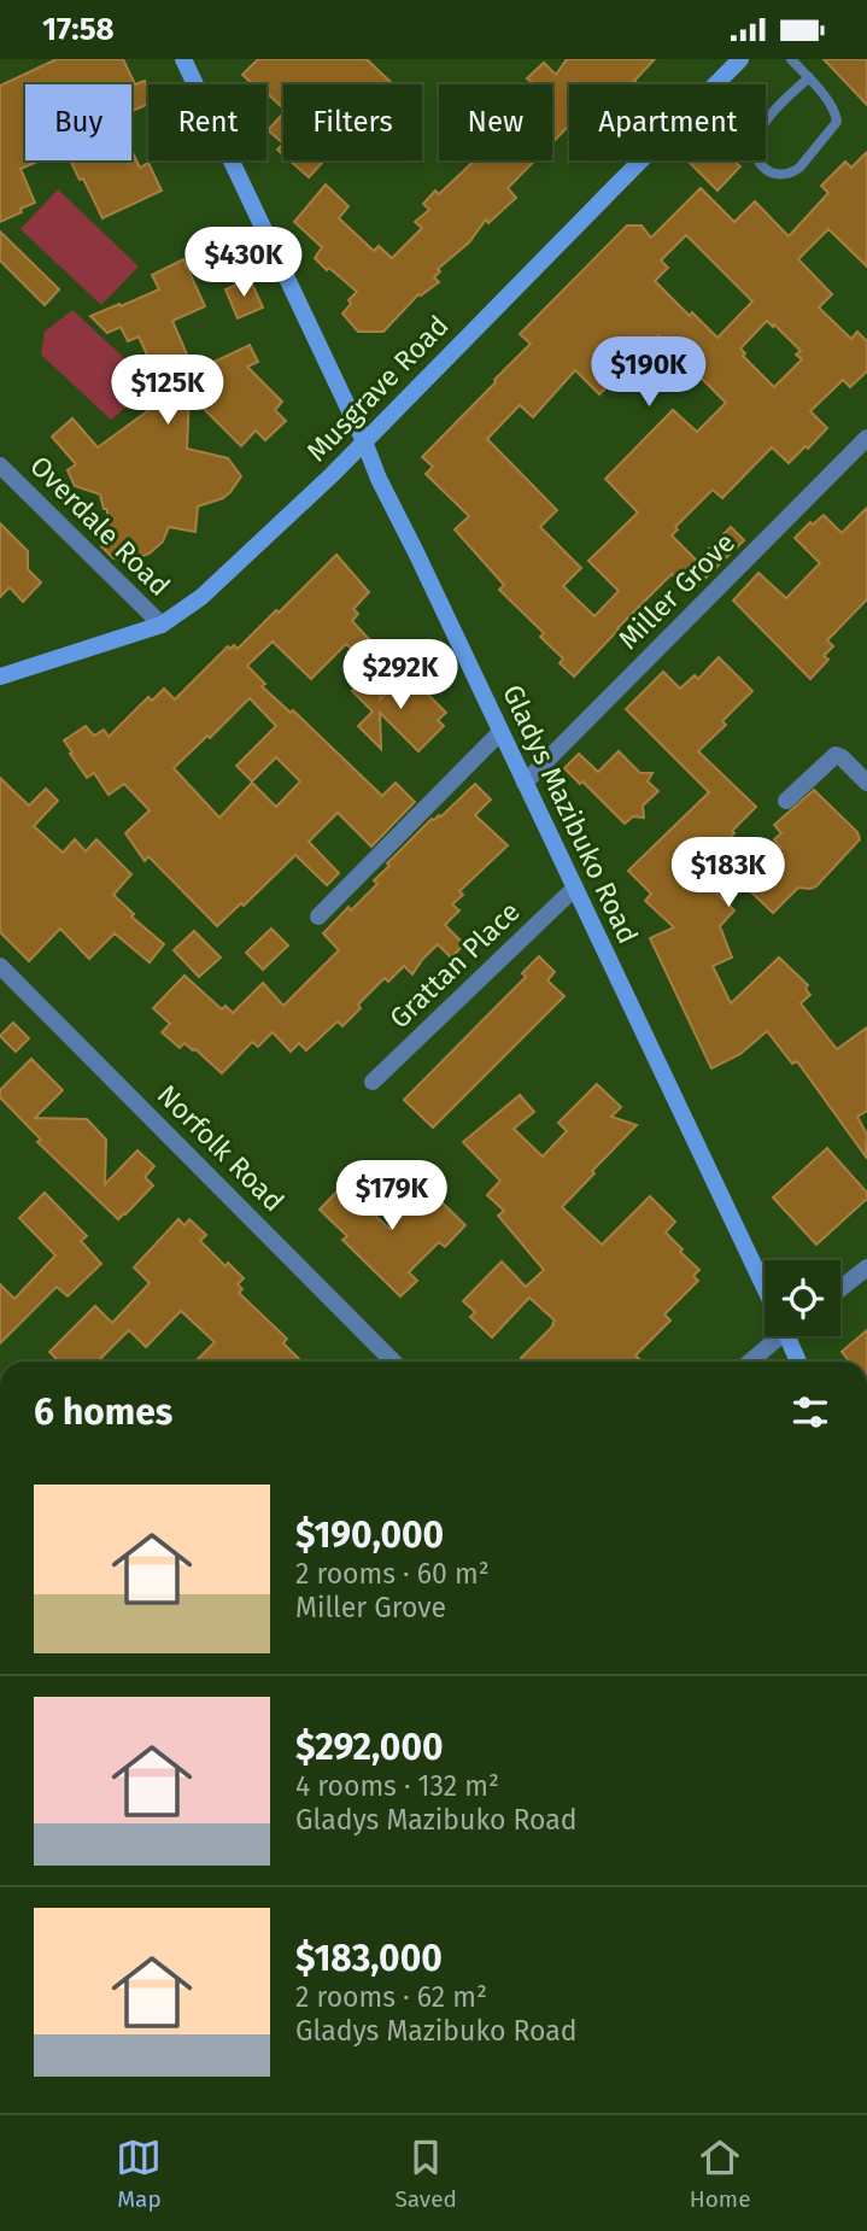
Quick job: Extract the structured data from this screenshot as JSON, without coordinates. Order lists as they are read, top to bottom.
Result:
{
  "streets": {
    "street": [
      "Musgrave Road",
      "Overdale Road",
      "Miller Grove",
      "Gladys Mazibuko Road",
      "Grattan Place",
      "Norfolk Road"
    ]
  },
  "crossings": [
    ["Musgrave Road", "Overdale Road"],
    ["Musgrave Road", "Gladys Mazibuko Road"],
    ["Miller Grove", "Gladys Mazibuko Road"],
    ["Gladys Mazibuko Road", "Grattan Place"]
  ],
  "page": {
    "status": "17:58",
    "chip": [
      "Buy",
      "Rent",
      "Filters",
      "New",
      "Apartment"
    ],
    "price": [
      "$430K",
      "$190K",
      "$125K",
      "$292K",
      "$183K",
      "$179K"
    ],
    "heading": "6 homes",
    "list": [
      {
        "name": "$190,000",
        "note": "2 rooms · 60 m² · Miller Grove"
      },
      {
        "name": "$292,000",
        "note": "4 rooms · 132 m² · Gladys Mazibuko Road"
      },
      {
        "name": "$183,000",
        "note": "2 rooms · 62 m² · Gladys Mazibuko Road"
      }
    ],
    "tabs": ["Map", "Saved", "Home"]
  }
}
